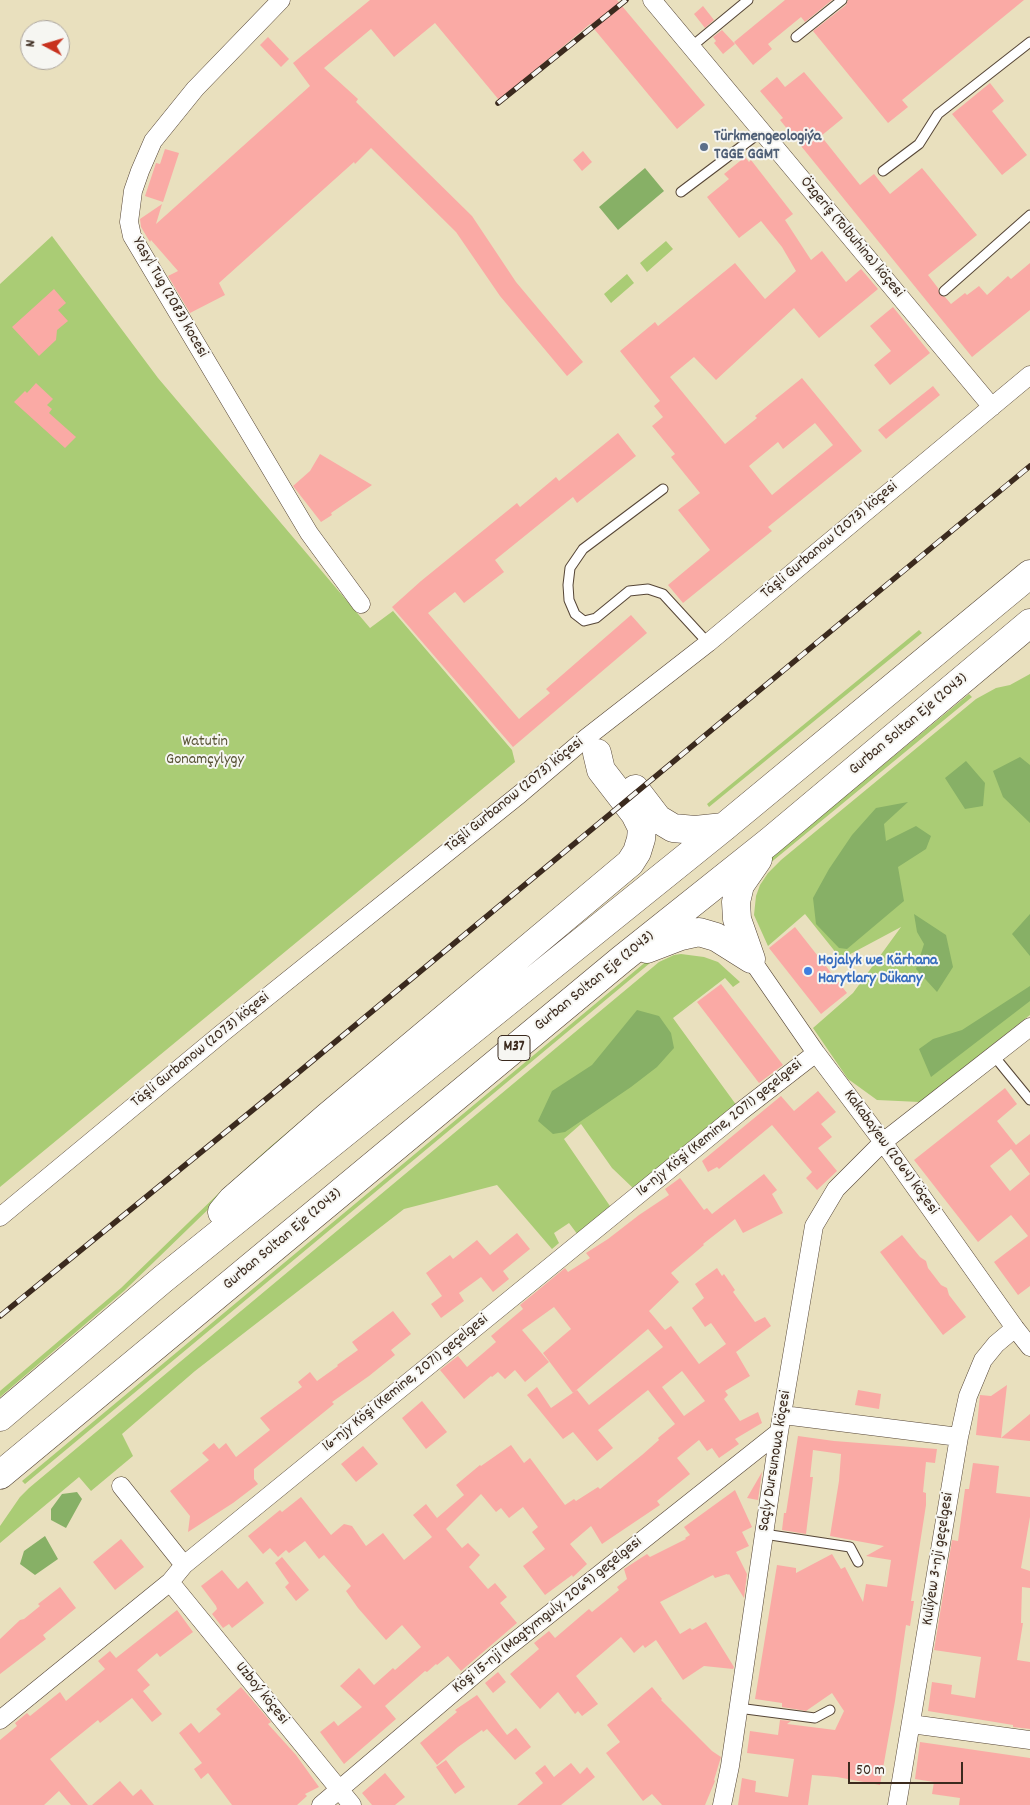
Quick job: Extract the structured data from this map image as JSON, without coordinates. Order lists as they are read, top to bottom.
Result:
{
  "streets": {
    "highway": ["Gurban Soltan Eje (2043)", "M37"],
    "street": [
      "Özgeriş (Tolbuhina) köçesi",
      "Yasyl Tug (2083) kocesi",
      "Täşli Gurbanow (2073) köçesi",
      "16-njy Köşi (Kemine, 2071) geçelgesi",
      "Kakabaýew (2064) köçesi",
      "Saçly Dursunowa köçesi",
      "Kuliýew 3-nji geçelgesi",
      "Köşi 15-nji (Magtymguly, 2069) geçelgesi",
      "Uzboý köçesi"
    ]
  },
  "crossings": [
    ["Özgeriş (Tolbuhina) köçesi", "Täşli Gurbanow (2073) köçesi"],
    ["16-njy Köşi (Kemine, 2071) geçelgesi", "Kakabaýew (2064) köçesi"],
    ["16-njy Köşi (Kemine, 2071) geçelgesi", "Uzboý köçesi"],
    ["Kakabaýew (2064) köçesi", "Saçly Dursunowa köçesi"],
    ["Kakabaýew (2064) köçesi", "Kuliýew 3-nji geçelgesi"],
    ["Saçly Dursunowa köçesi", "Köşi 15-nji (Magtymguly, 2069) geçelgesi"],
    ["Köşi 15-nji (Magtymguly, 2069) geçelgesi", "Uzboý köçesi"]
  ],
  "parks": ["Watutin Gonamçylygy"],
  "places": ["Türkmengeologiýa TGGE GGMT", "Hojalyk we Kärhana Harytlary Dükany"],
  "scale_bar": "50 m",
  "north": "left"
}
